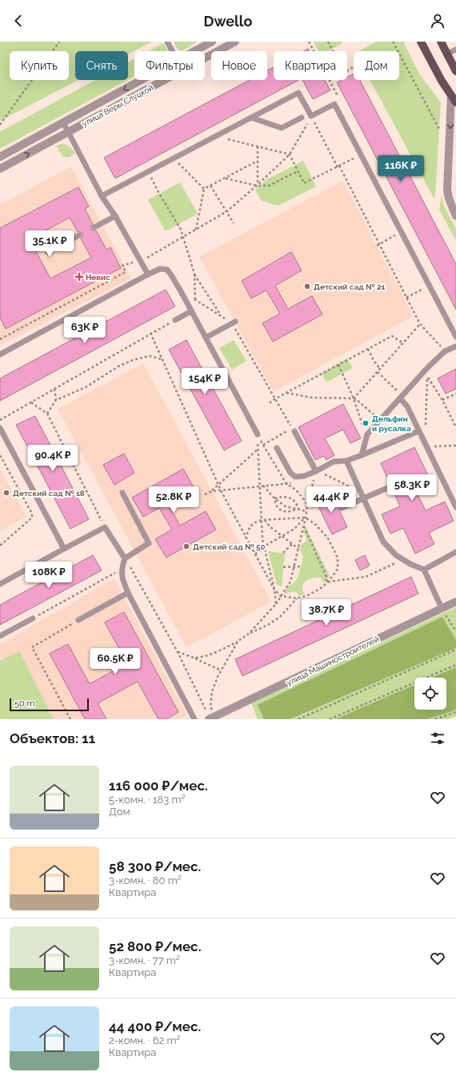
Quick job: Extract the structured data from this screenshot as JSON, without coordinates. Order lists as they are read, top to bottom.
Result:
{
  "streets": {
    "street": ["улица Веры Слуцкой", "улица Машиностроителей"]
  },
  "places": {
    "health": ["Невис"],
    "other": [
      "Детский сад № 21",
      "Дельфин и русалка",
      "Детский сад № 18",
      "Детский сад № 50"
    ]
  },
  "scale_bar": "50 m",
  "page": {
    "header": "Dwello",
    "chip": [
      "Купить",
      "Снять",
      "Фильтры",
      "Новое",
      "Квартира",
      "Дом"
    ],
    "price": [
      "116K ₽",
      "35.1K ₽",
      "63K ₽",
      "154K ₽",
      "90.4K ₽",
      "58.3K ₽",
      "52.8K ₽",
      "44.4K ₽",
      "108K ₽",
      "38.7K ₽",
      "60.5K ₽"
    ],
    "scale": "50 m",
    "heading": "Объектов: 11",
    "list": [
      {
        "name": "116 000 ₽/мес.",
        "note": "5-комн. · 183 m² · Дом"
      },
      {
        "name": "58 300 ₽/мес.",
        "note": "3-комн. · 80 m² · Квартира"
      },
      {
        "name": "52 800 ₽/мес.",
        "note": "3-комн. · 77 m² · Квартира"
      },
      {
        "name": "44 400 ₽/мес.",
        "note": "2-комн. · 62 m² · Квартира"
      }
    ]
  }
}
